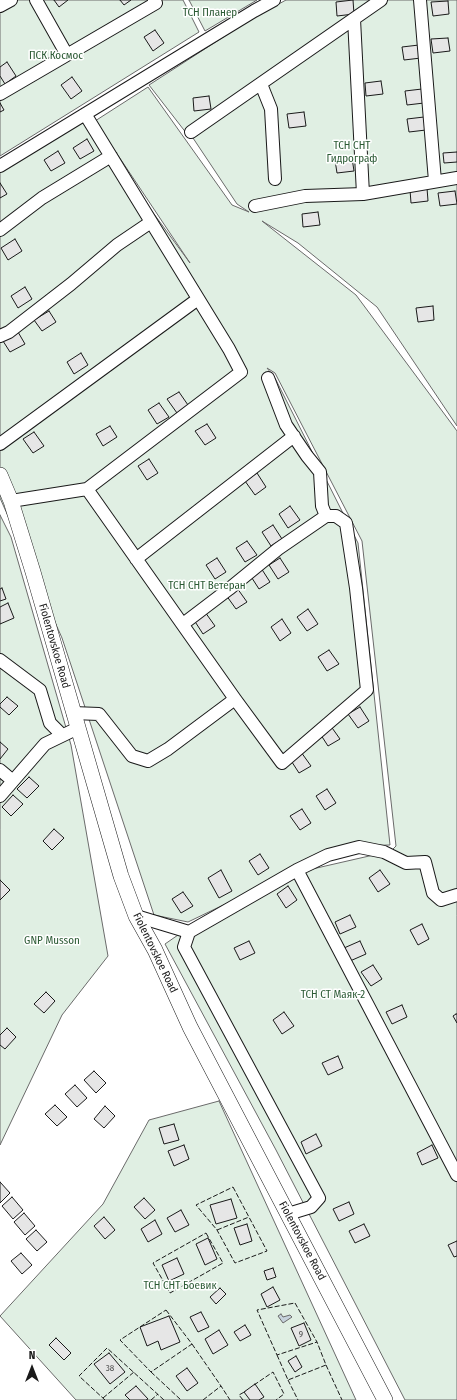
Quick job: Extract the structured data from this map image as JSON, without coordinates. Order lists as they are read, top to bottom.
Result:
{
  "streets": {
    "main road": ["Fiolentovskoe Road"]
  },
  "parks": [
    "ТСН Планер",
    "ПСК Космос",
    "ТСН СНТ Гидрограф",
    "ТСН СНТ Ветеран",
    "GNP Musson",
    "ТСН СТ Маяк-2",
    "ТСН СНТ Боевик"
  ],
  "house_numbers": ["9", "38"],
  "north": "top"
}
